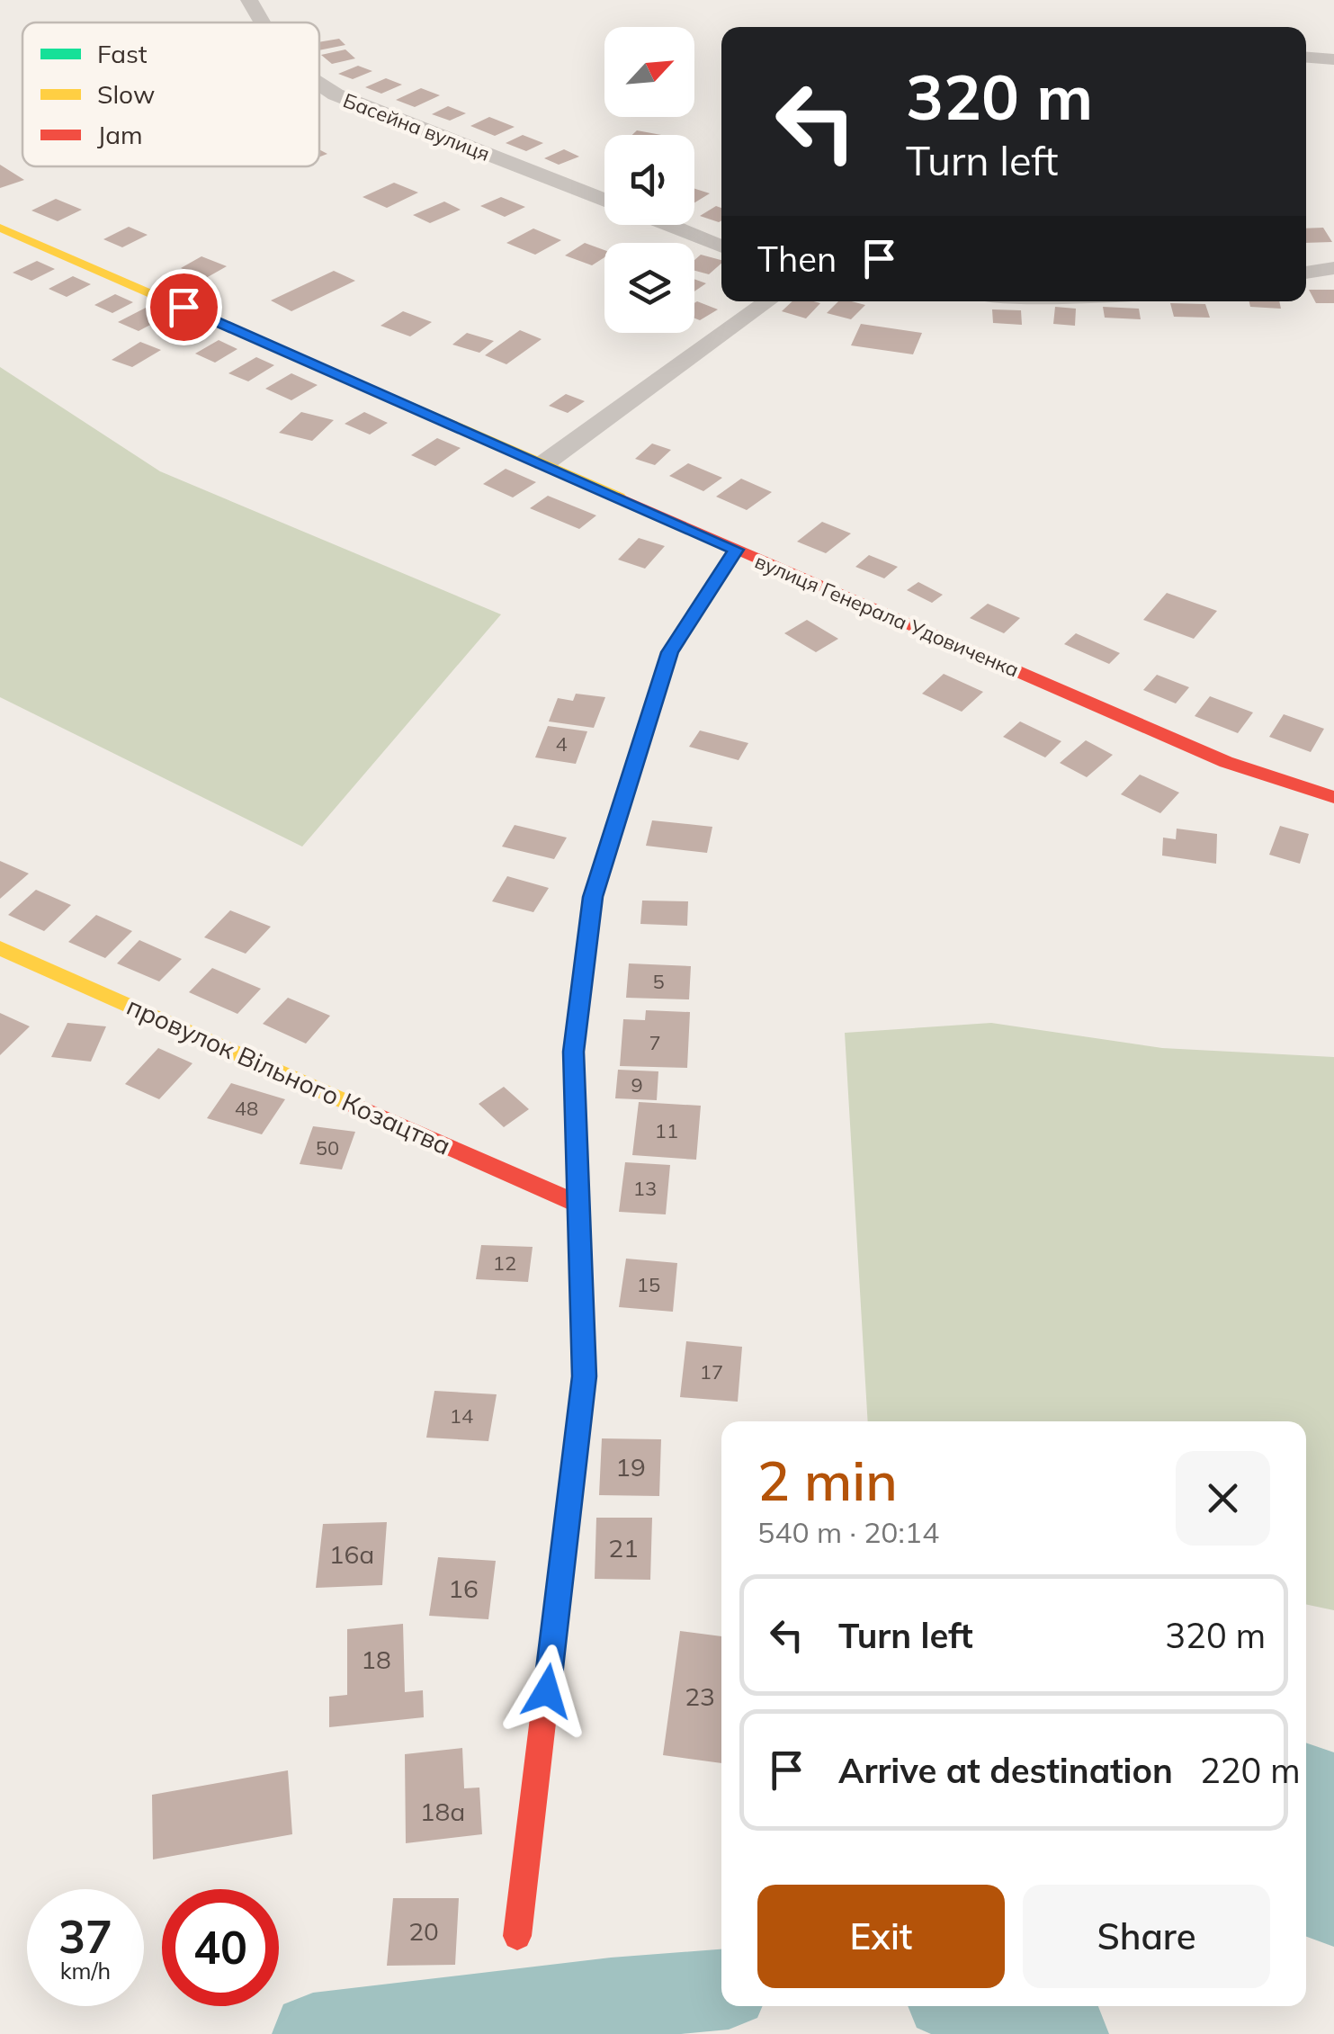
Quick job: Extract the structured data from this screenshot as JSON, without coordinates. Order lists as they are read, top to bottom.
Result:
{
  "streets": {
    "street": ["Басейна вулиця", "вулиця Генерала Удовиченка", "провулок Вільного Козацтва"]
  },
  "house_numbers": [
    "4",
    "5",
    "7",
    "9",
    "48",
    "11",
    "50",
    "13",
    "12",
    "15",
    "17",
    "14",
    "19",
    "21",
    "16а",
    "16",
    "18",
    "23",
    "18а",
    "20"
  ],
  "legend": ["Fast", "Slow", "Jam"],
  "north": "top right",
  "page": {
    "turn": ["320 m", "Turn left"],
    "then": "Then",
    "heading": ["2 min", "540 m · 20:14"],
    "list": [
      {
        "name": "Turn left",
        "value": "320 m"
      },
      {
        "name": "Arrive at destination",
        "value": "220 m"
      }
    ],
    "buttons": ["Exit", "Share"],
    "speed": "37 km/h",
    "limit": "40"
  }
}
